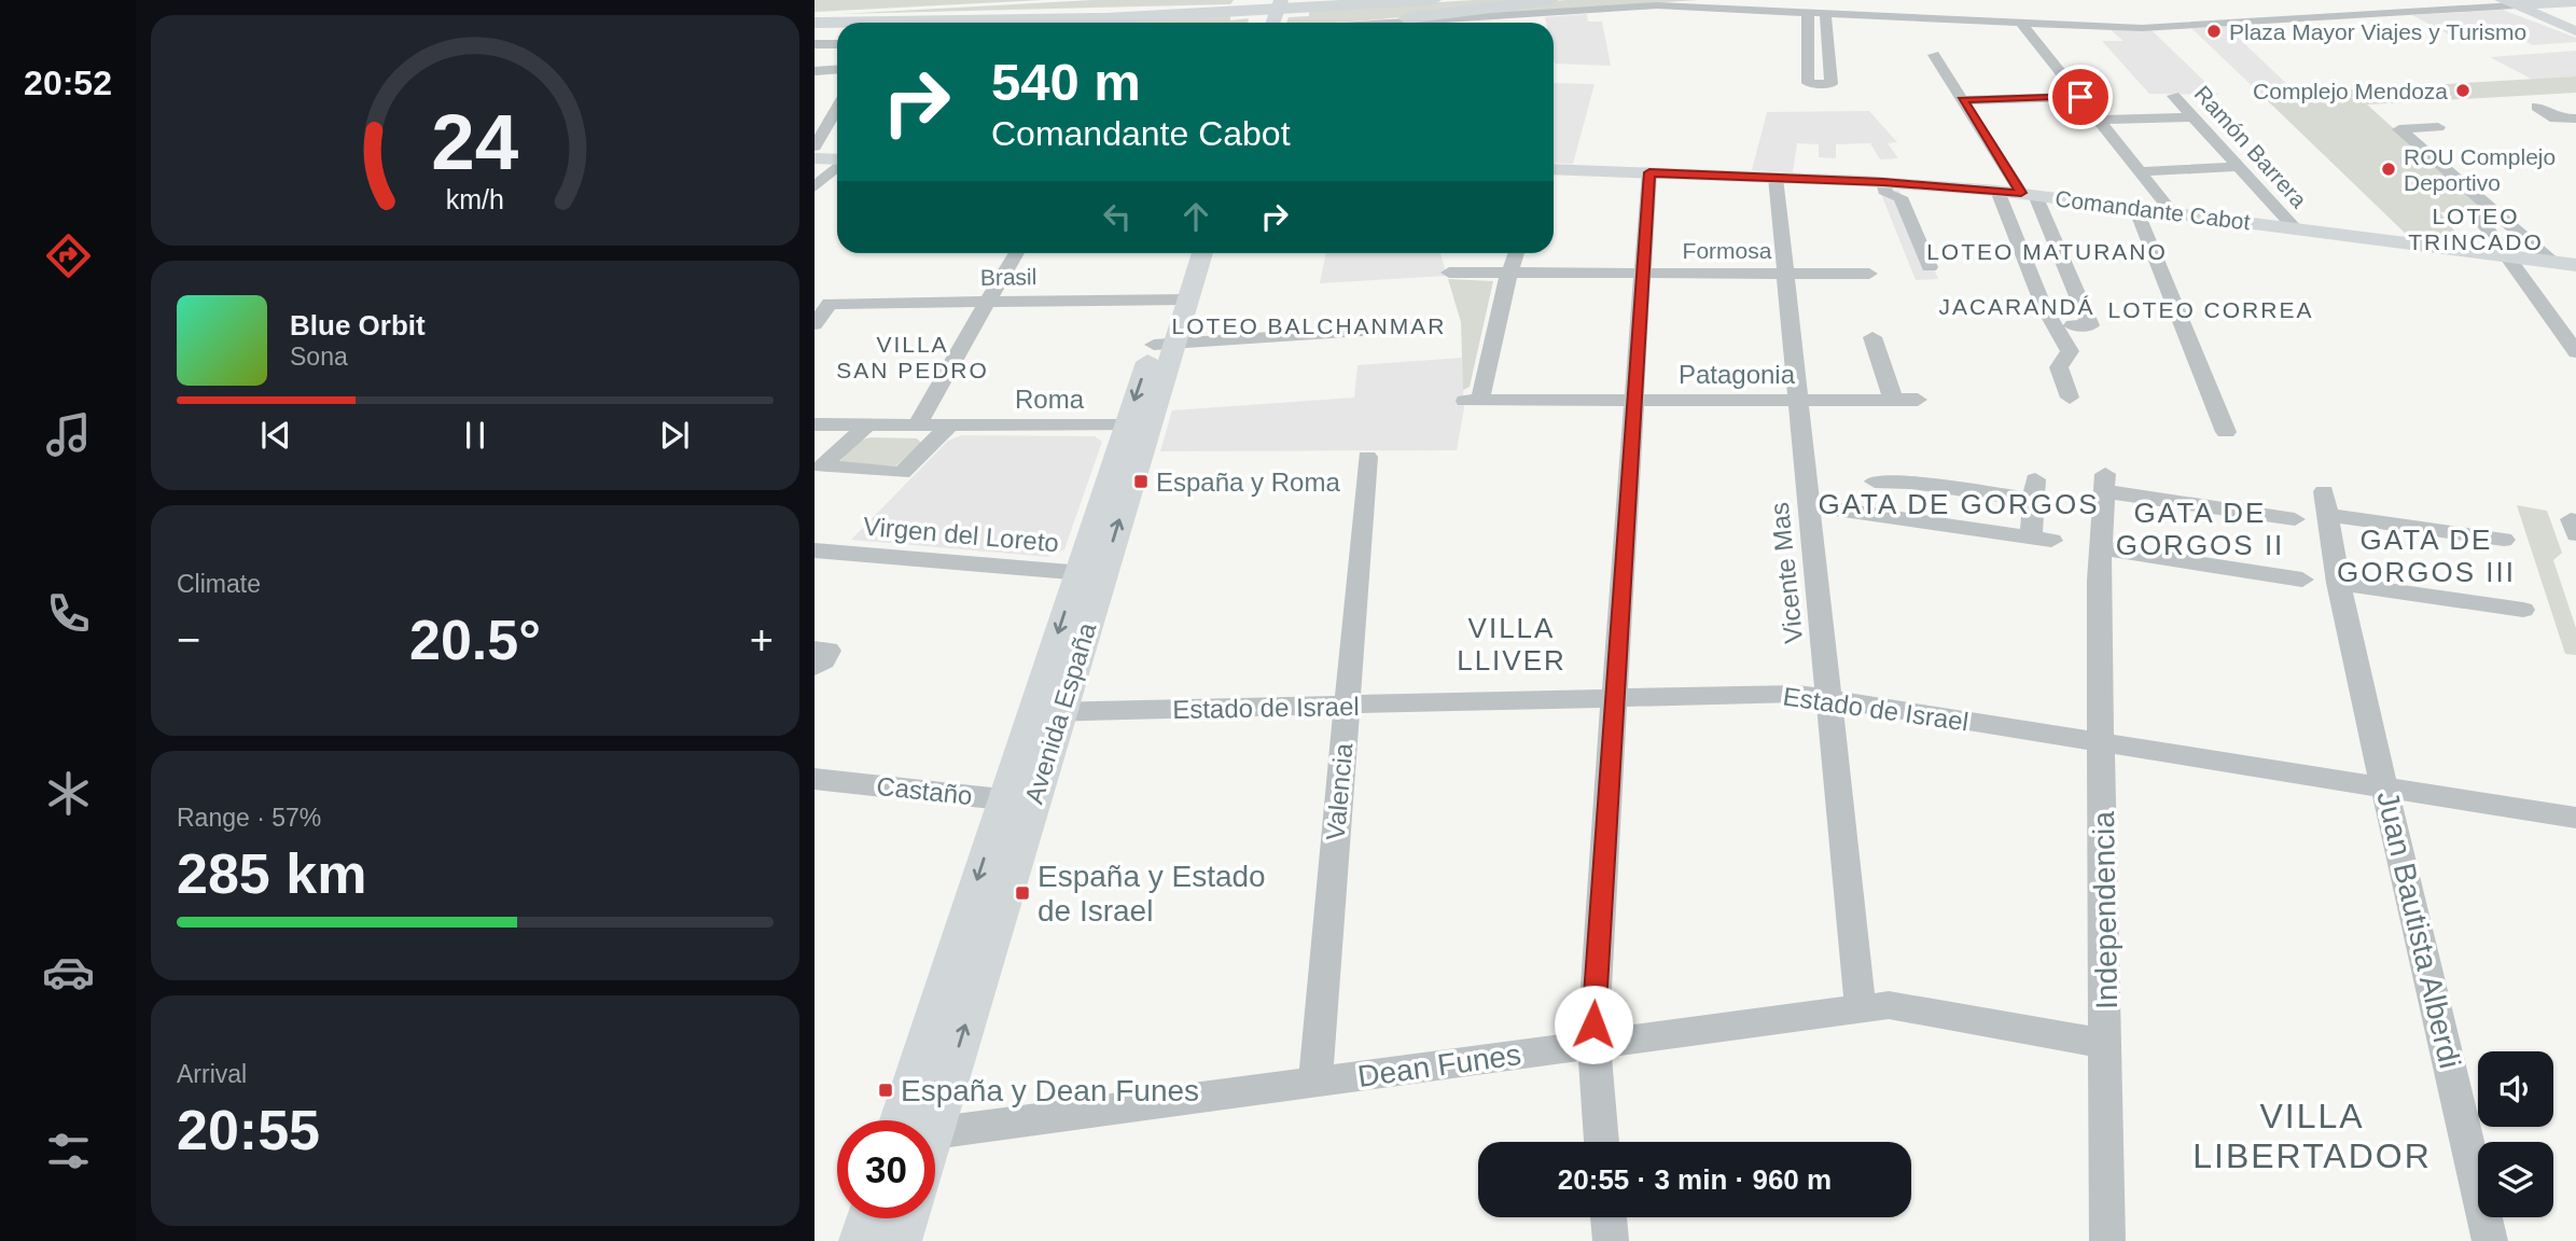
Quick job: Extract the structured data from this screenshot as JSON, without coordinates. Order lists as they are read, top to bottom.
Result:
{
  "streets": {
    "main road": ["Comandante Cabot", "Avenida España"],
    "street": [
      "Ramón Barrera",
      "Formosa",
      "Brasil",
      "Patagonia",
      "Roma",
      "Virgen del Loreto",
      "Vicente Mas",
      "Estado de Israel",
      "Castaño",
      "Valencia",
      "Independencia",
      "Juan Bautista Alberdi",
      "Dean Funes"
    ]
  },
  "crossings": [
    ["Ramón Barrera", "Comandante Cabot"],
    ["Comandante Cabot", "Vicente Mas"],
    ["Formosa", "Patagonia"],
    ["Formosa", "Vicente Mas"],
    ["Brasil", "Avenida España"],
    ["Patagonia", "Vicente Mas"],
    ["Roma", "Avenida España"],
    ["Virgen del Loreto", "Avenida España"],
    ["Vicente Mas", "Estado de Israel"],
    ["Vicente Mas", "Dean Funes"],
    ["Estado de Israel", "Avenida España"],
    ["Estado de Israel", "Valencia"],
    ["Estado de Israel", "Independencia"],
    ["Estado de Israel", "Juan Bautista Alberdi"],
    ["Avenida España", "Castaño"],
    ["Valencia", "Dean Funes"],
    ["Independencia", "Dean Funes"]
  ],
  "districts": [
    "LOTEO TRINCADO",
    "LOTEO MATURANO",
    "JACARANDÁ",
    "LOTEO CORREA",
    "LOTEO BALCHANMAR",
    "VILLA SAN PEDRO",
    "GATA DE GORGOS",
    "GATA DE GORGOS II",
    "GATA DE GORGOS III",
    "VILLA LLIVER",
    "VILLA LIBERTADOR"
  ],
  "places": {
    "other": ["Plaza Mayor Viajes y Turismo", "Complejo Mendoza", "ROU Complejo Deportivo"],
    "transit": ["España y Roma", "España y Estado de Israel", "España y Dean Funes"]
  },
  "page": {
    "tabs": "20:52",
    "turn": ["540 m", "Comandante Cabot"],
    "song": ["Blue Orbit", "Sona"],
    "tile": [
      "Climate",
      ["Range · 57%", "285 km"],
      ["Arrival", "20:55"]
    ],
    "heat": ["−", "20.5°", "+"],
    "limit": "30",
    "trip": "20:55 · 3 min · 960 m",
    "gauge": ["24", "km/h"]
  }
}
